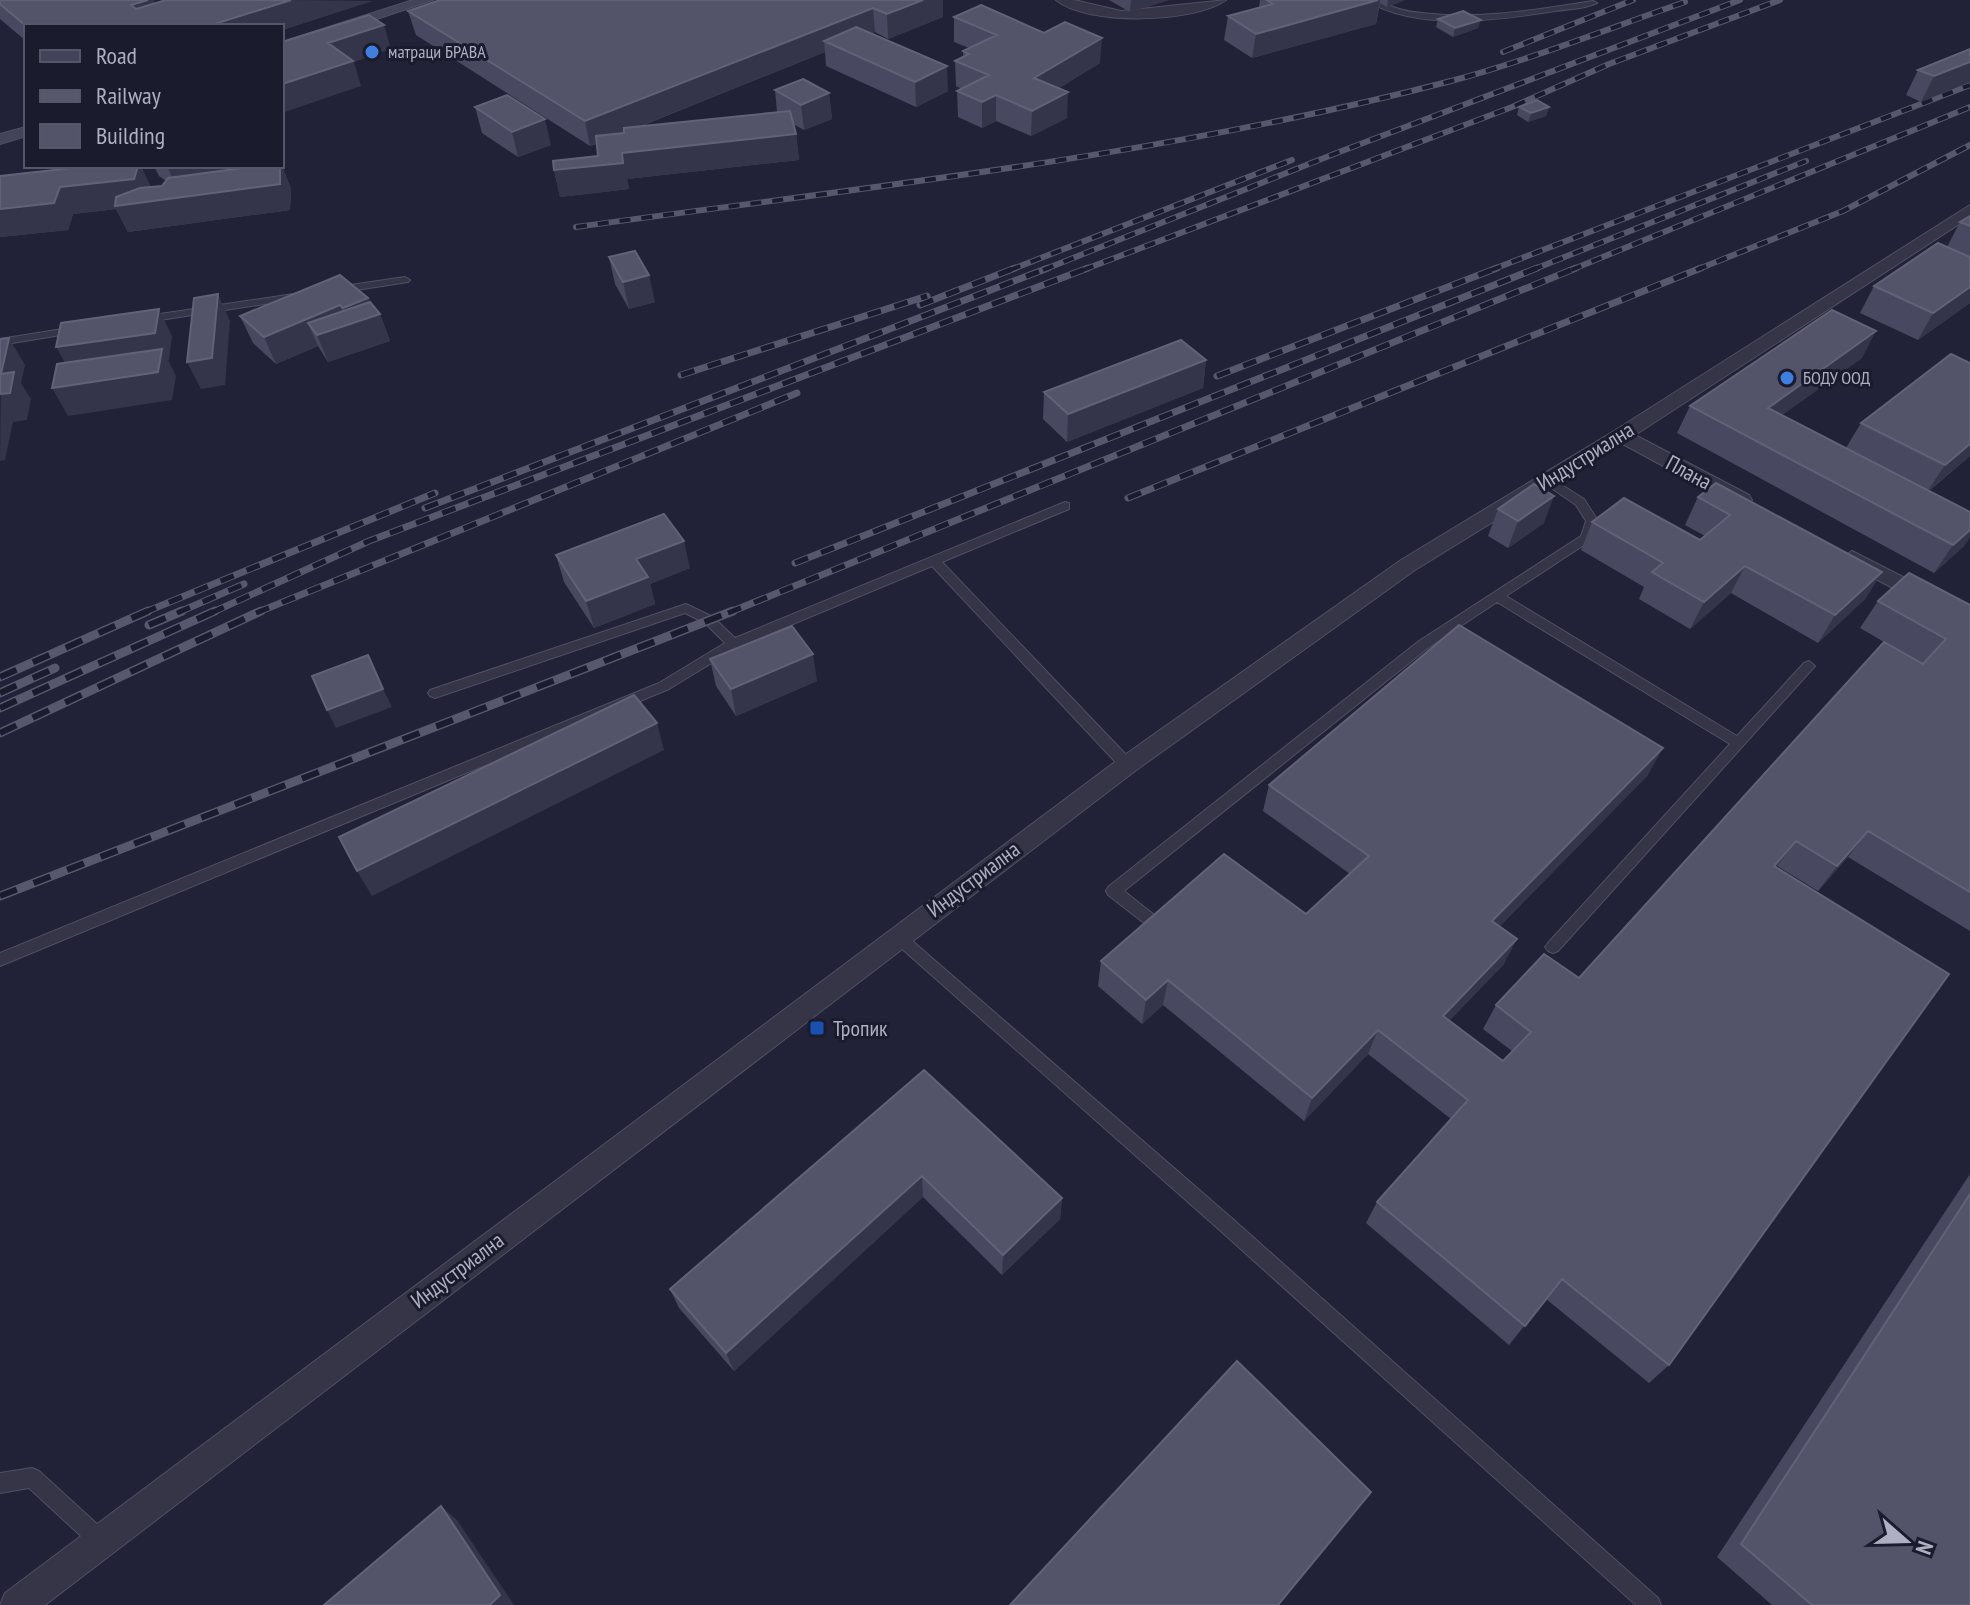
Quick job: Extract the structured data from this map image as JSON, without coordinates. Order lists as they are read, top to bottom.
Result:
{
  "streets": {
    "street": ["Индустриална", "Плана"]
  },
  "crossings": [
    ["Индустриална", "Плана"]
  ],
  "places": {
    "other": ["матраци БРАВА", "БОДУ ООД"],
    "transit": ["Тропик"]
  },
  "legend": ["Road", "Railway", "Building"],
  "north": "right"
}
